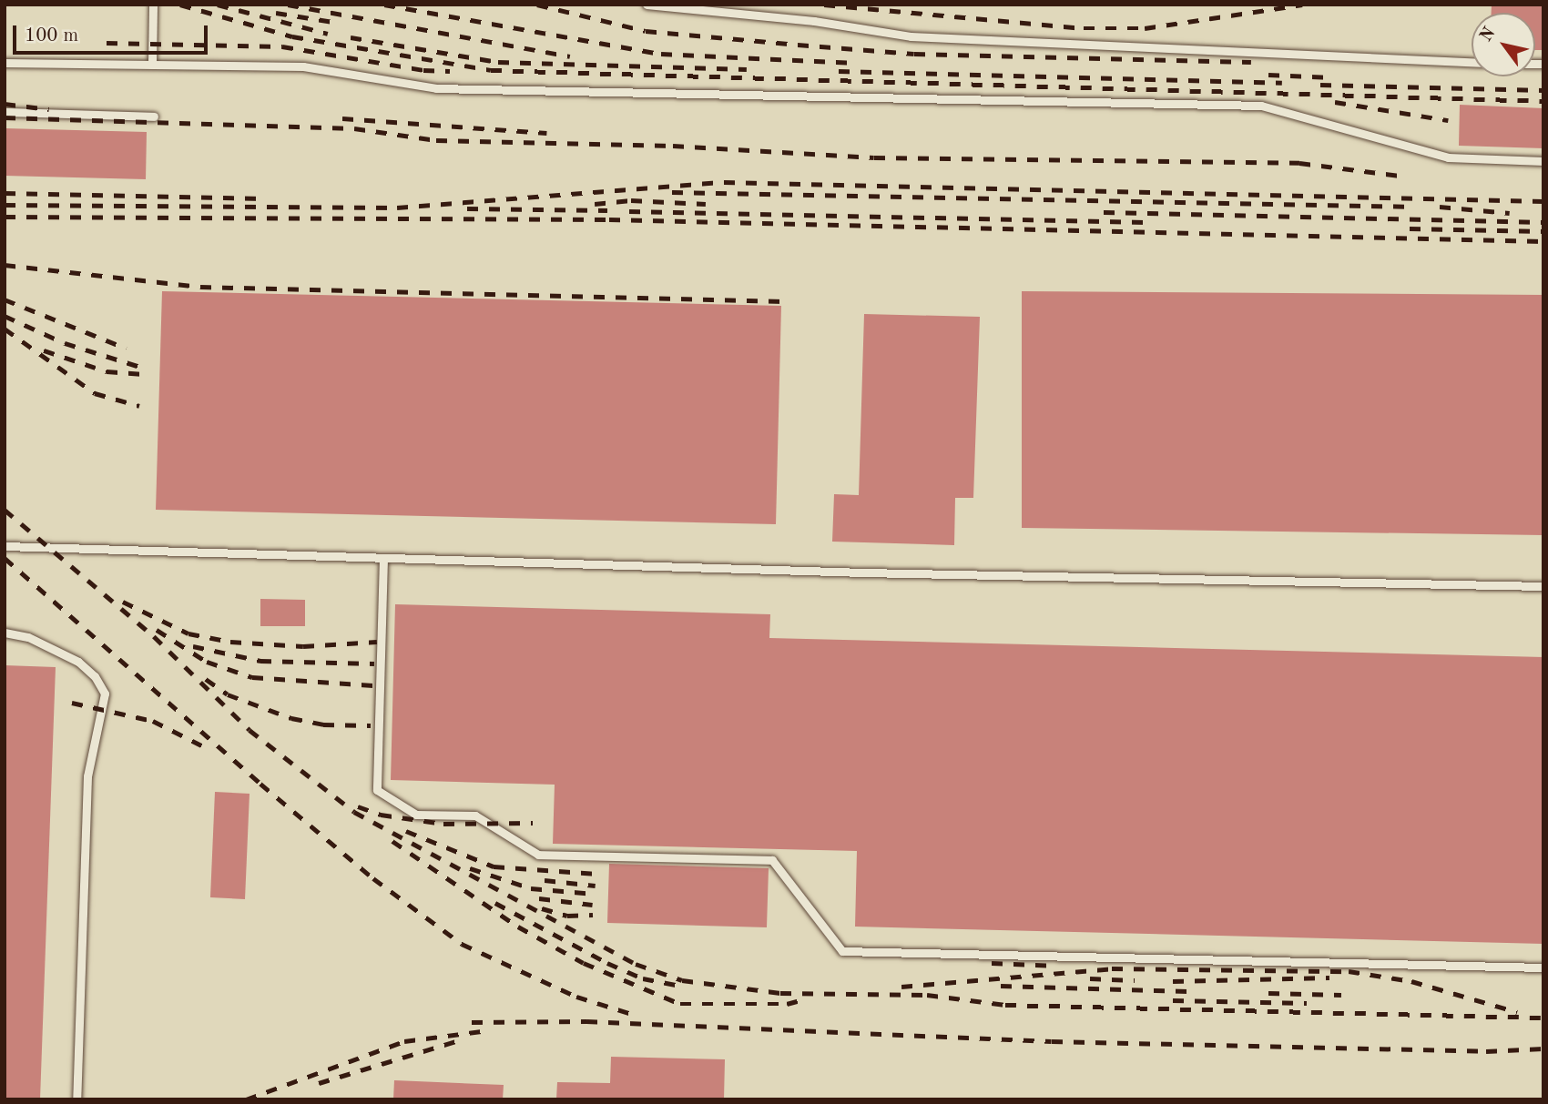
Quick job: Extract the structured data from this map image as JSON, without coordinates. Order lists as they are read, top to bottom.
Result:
{
  "scale_bar": "100 m",
  "north": "top left"
}
